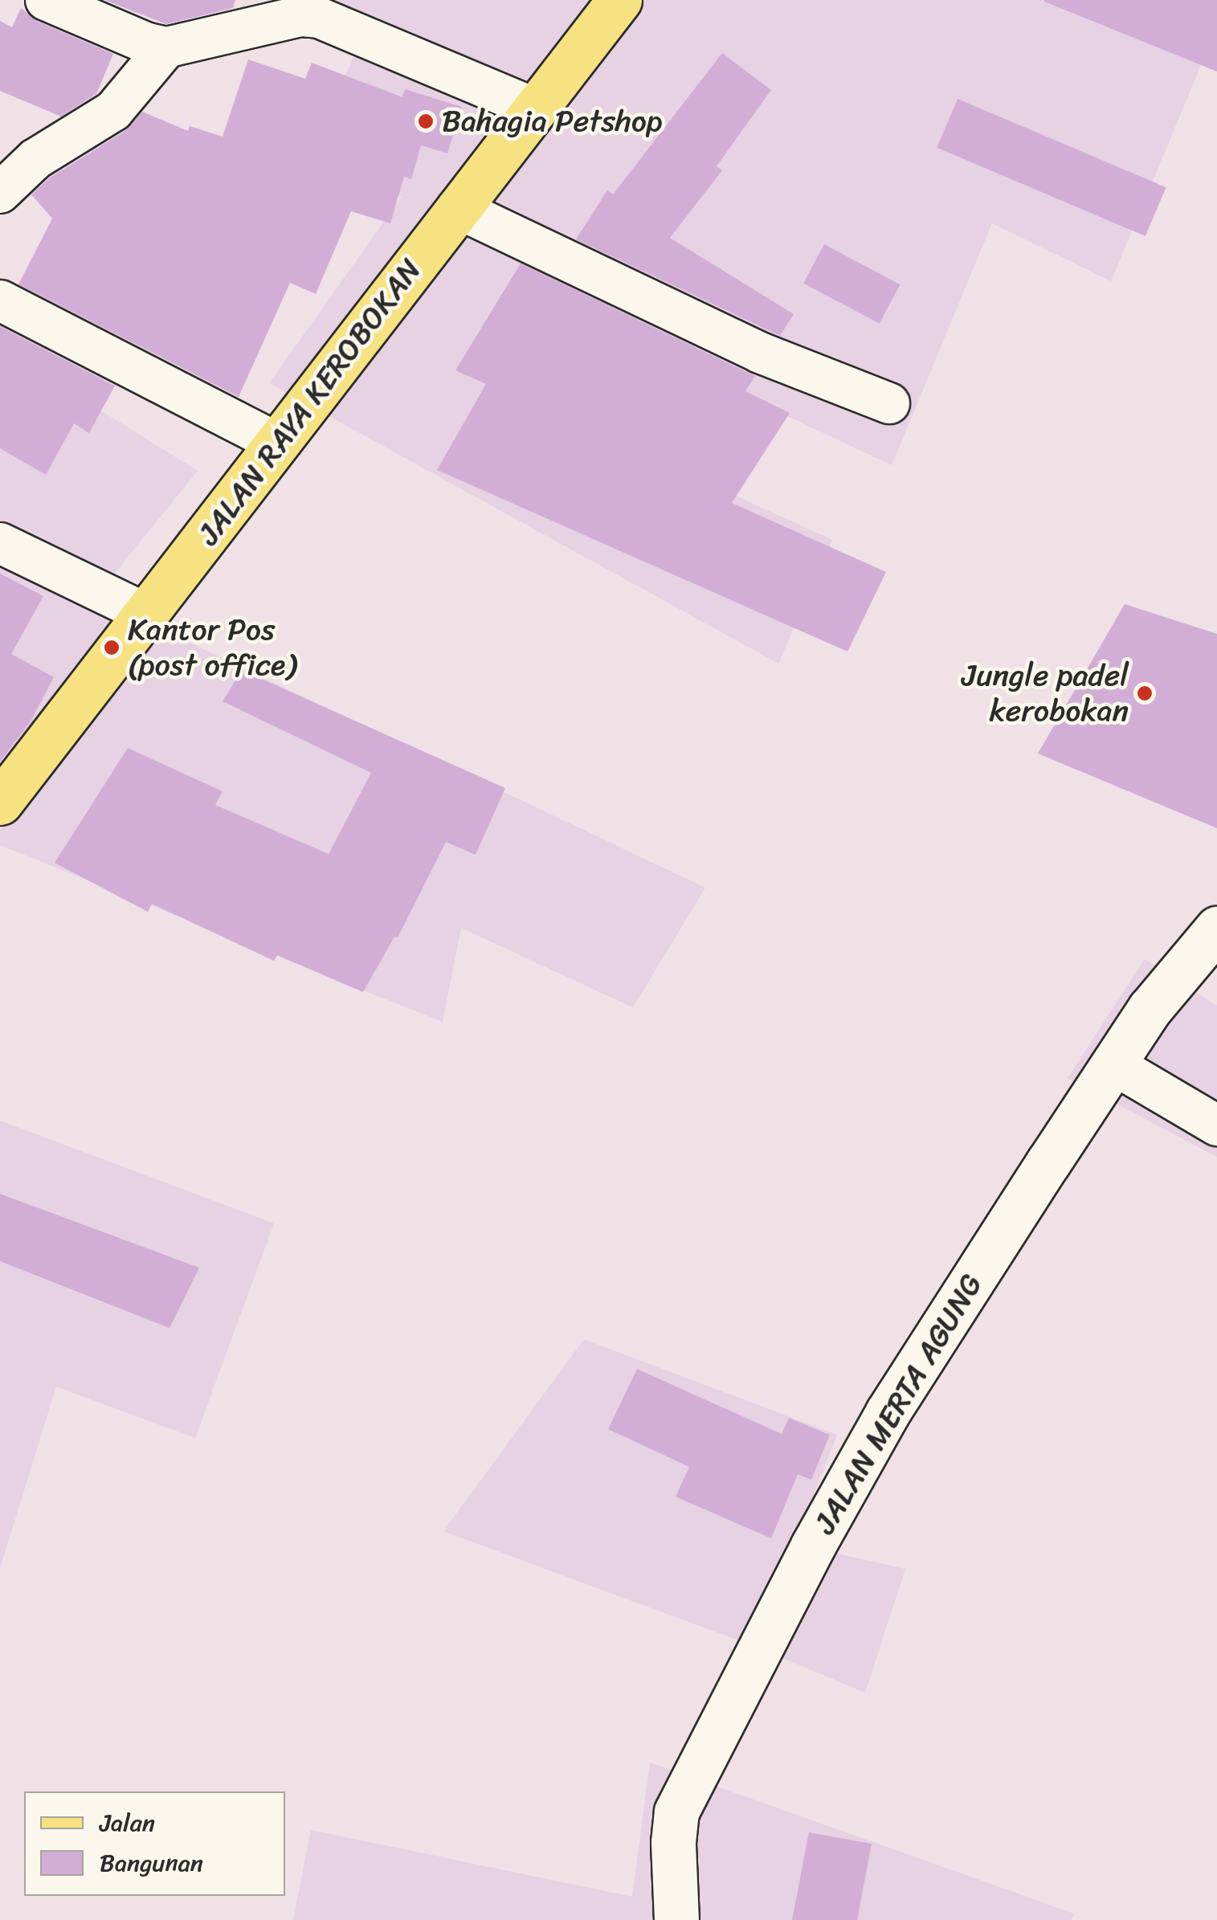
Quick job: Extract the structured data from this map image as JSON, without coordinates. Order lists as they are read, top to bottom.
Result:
{
  "streets": {
    "main road": ["JALAN RAYA KEROBOKAN"],
    "street": ["JALAN MERTA AGUNG"]
  },
  "places": ["Bahagia Petshop", "Kantor Pos (post office)", "Jungle padel kerobokan"],
  "legend": ["Jalan", "Bangunan"]
}
